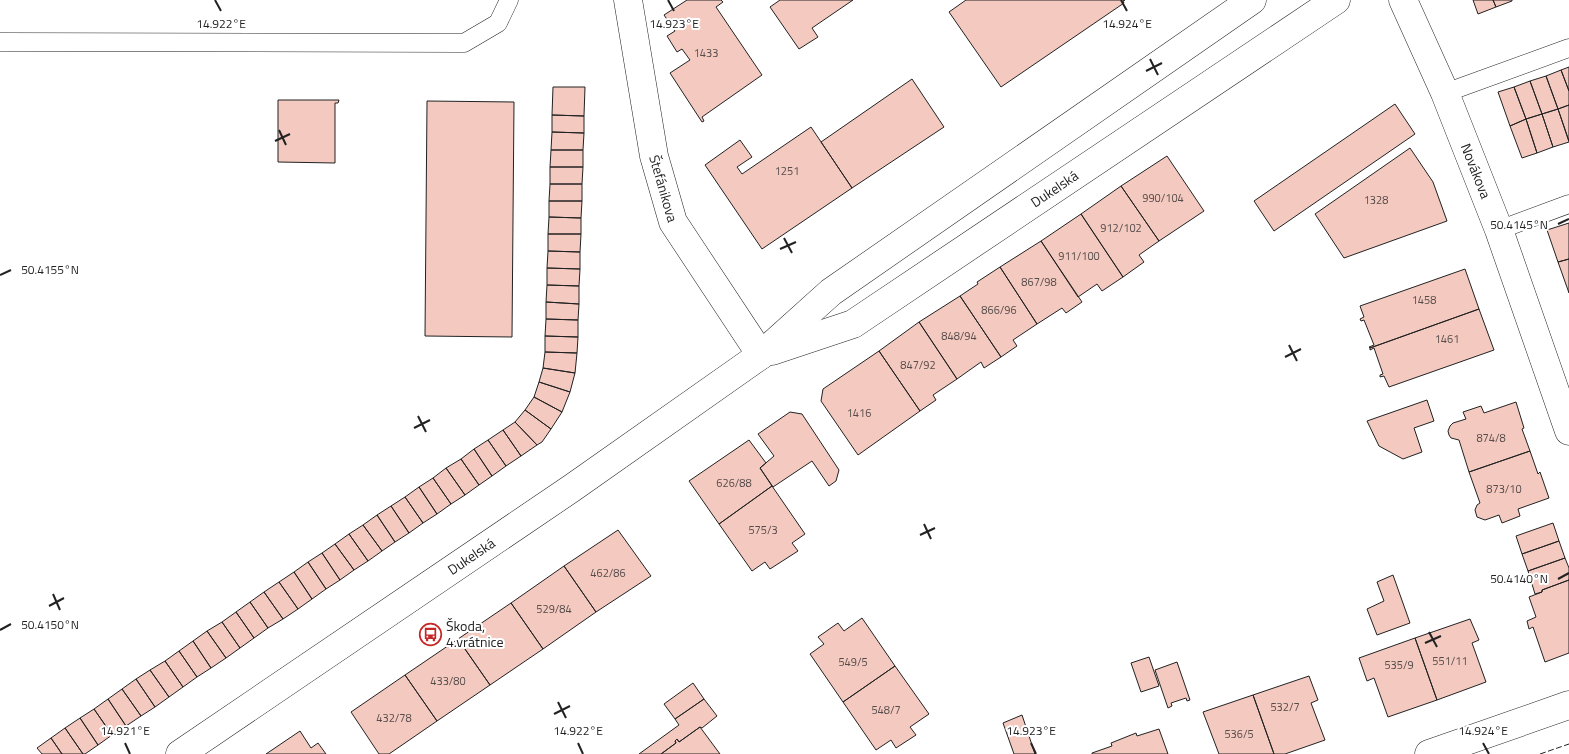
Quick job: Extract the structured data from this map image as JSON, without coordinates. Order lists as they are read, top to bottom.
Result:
{
  "streets": {
    "street": ["Novákova", "Štefánikova", "Dukelská"]
  },
  "crossings": [
    ["Štefánikova", "Dukelská"]
  ],
  "places": {
    "bus stop": ["Škoda, 4.vrátnice"]
  },
  "house_numbers": [
    "1433",
    "1251",
    "990/104",
    "1328",
    "912/102",
    "911/100",
    "867/98",
    "1458",
    "866/96",
    "848/94",
    "1461",
    "847/92",
    "1416",
    "874/8",
    "626/88",
    "873/10",
    "575/3",
    "462/86",
    "529/84",
    "551/11",
    "549/5",
    "535/9",
    "433/80",
    "532/7",
    "548/7",
    "432/78",
    "536/5"
  ],
  "coordinates": [
    "14.922°E",
    "14.923°E",
    "14.924°E",
    "50.4145°N",
    "50.4155°N",
    "50.4140°N",
    "50.4150°N",
    "14.921°E"
  ]
}
